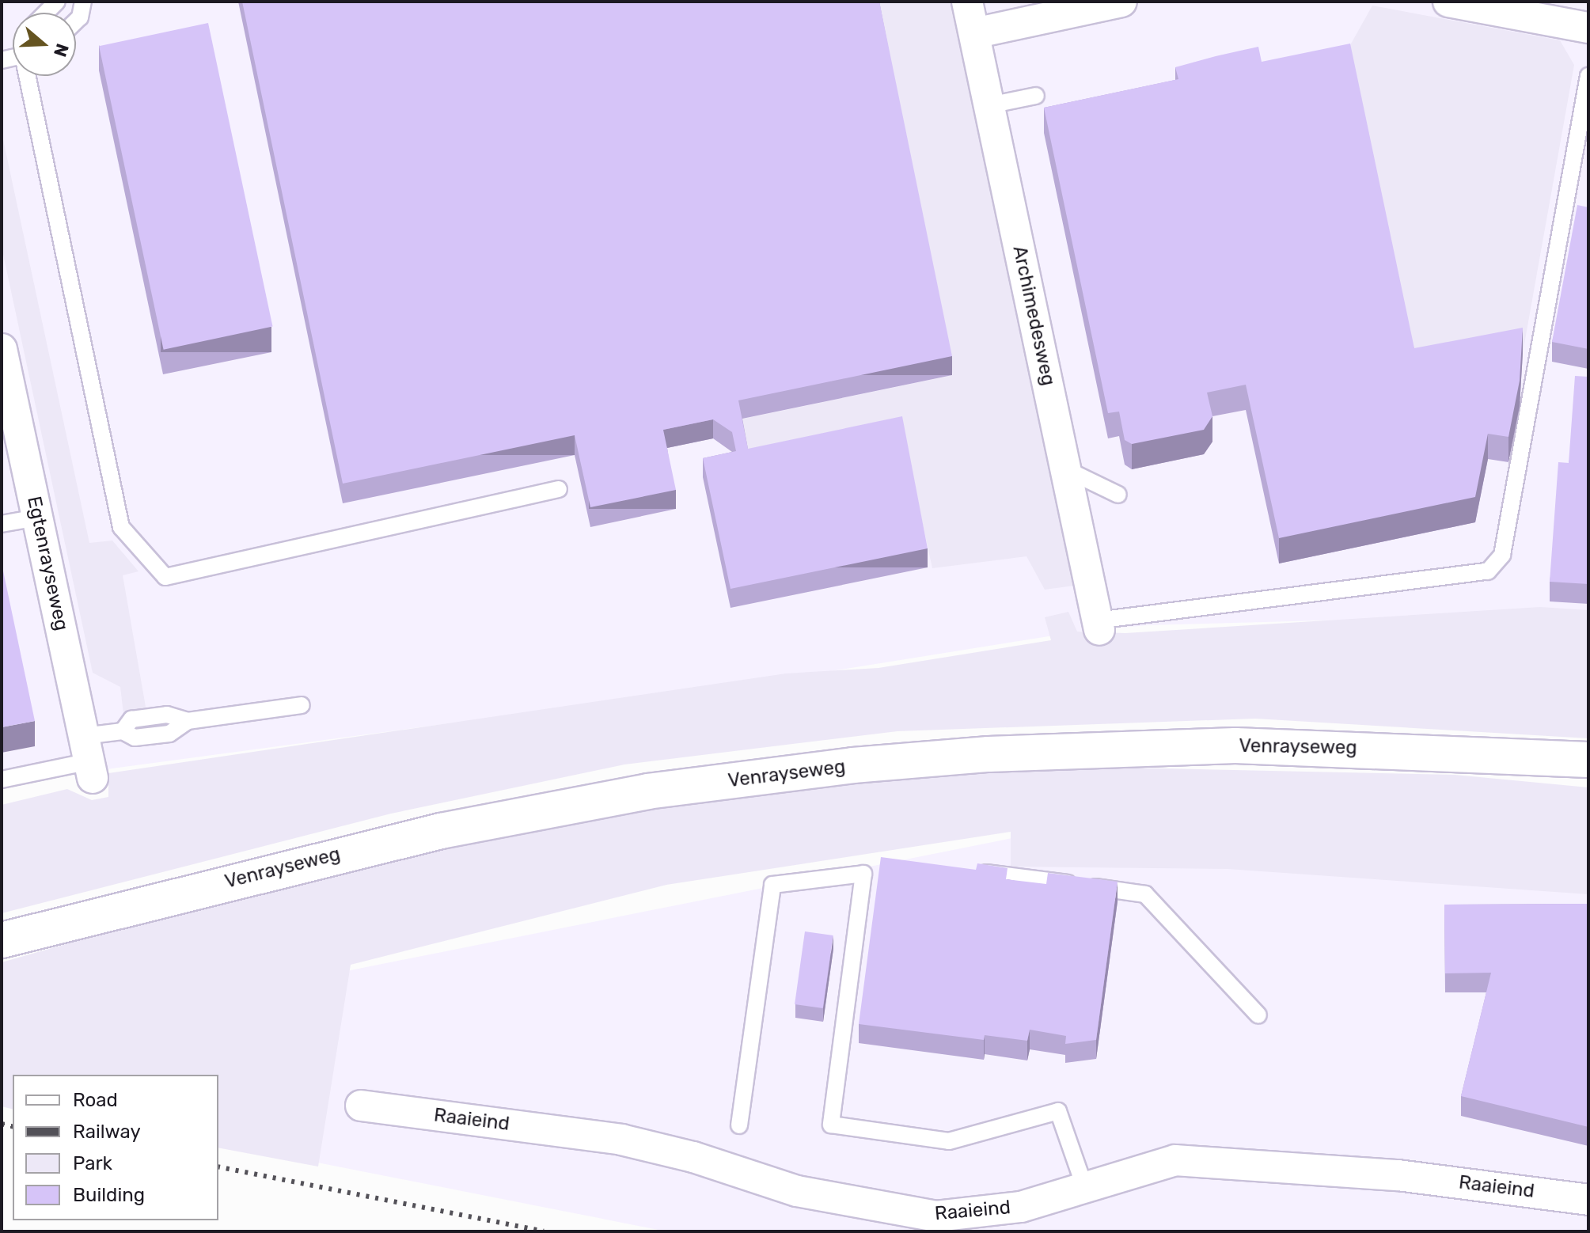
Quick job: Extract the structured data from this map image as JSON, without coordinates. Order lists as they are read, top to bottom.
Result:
{
  "streets": {
    "main road": ["Venrayseweg"],
    "street": ["Archimedesweg", "Egtenrayseweg", "Raaieind"]
  },
  "legend": [
    "Road",
    "Railway",
    "Park",
    "Building"
  ],
  "north": "right"
}
